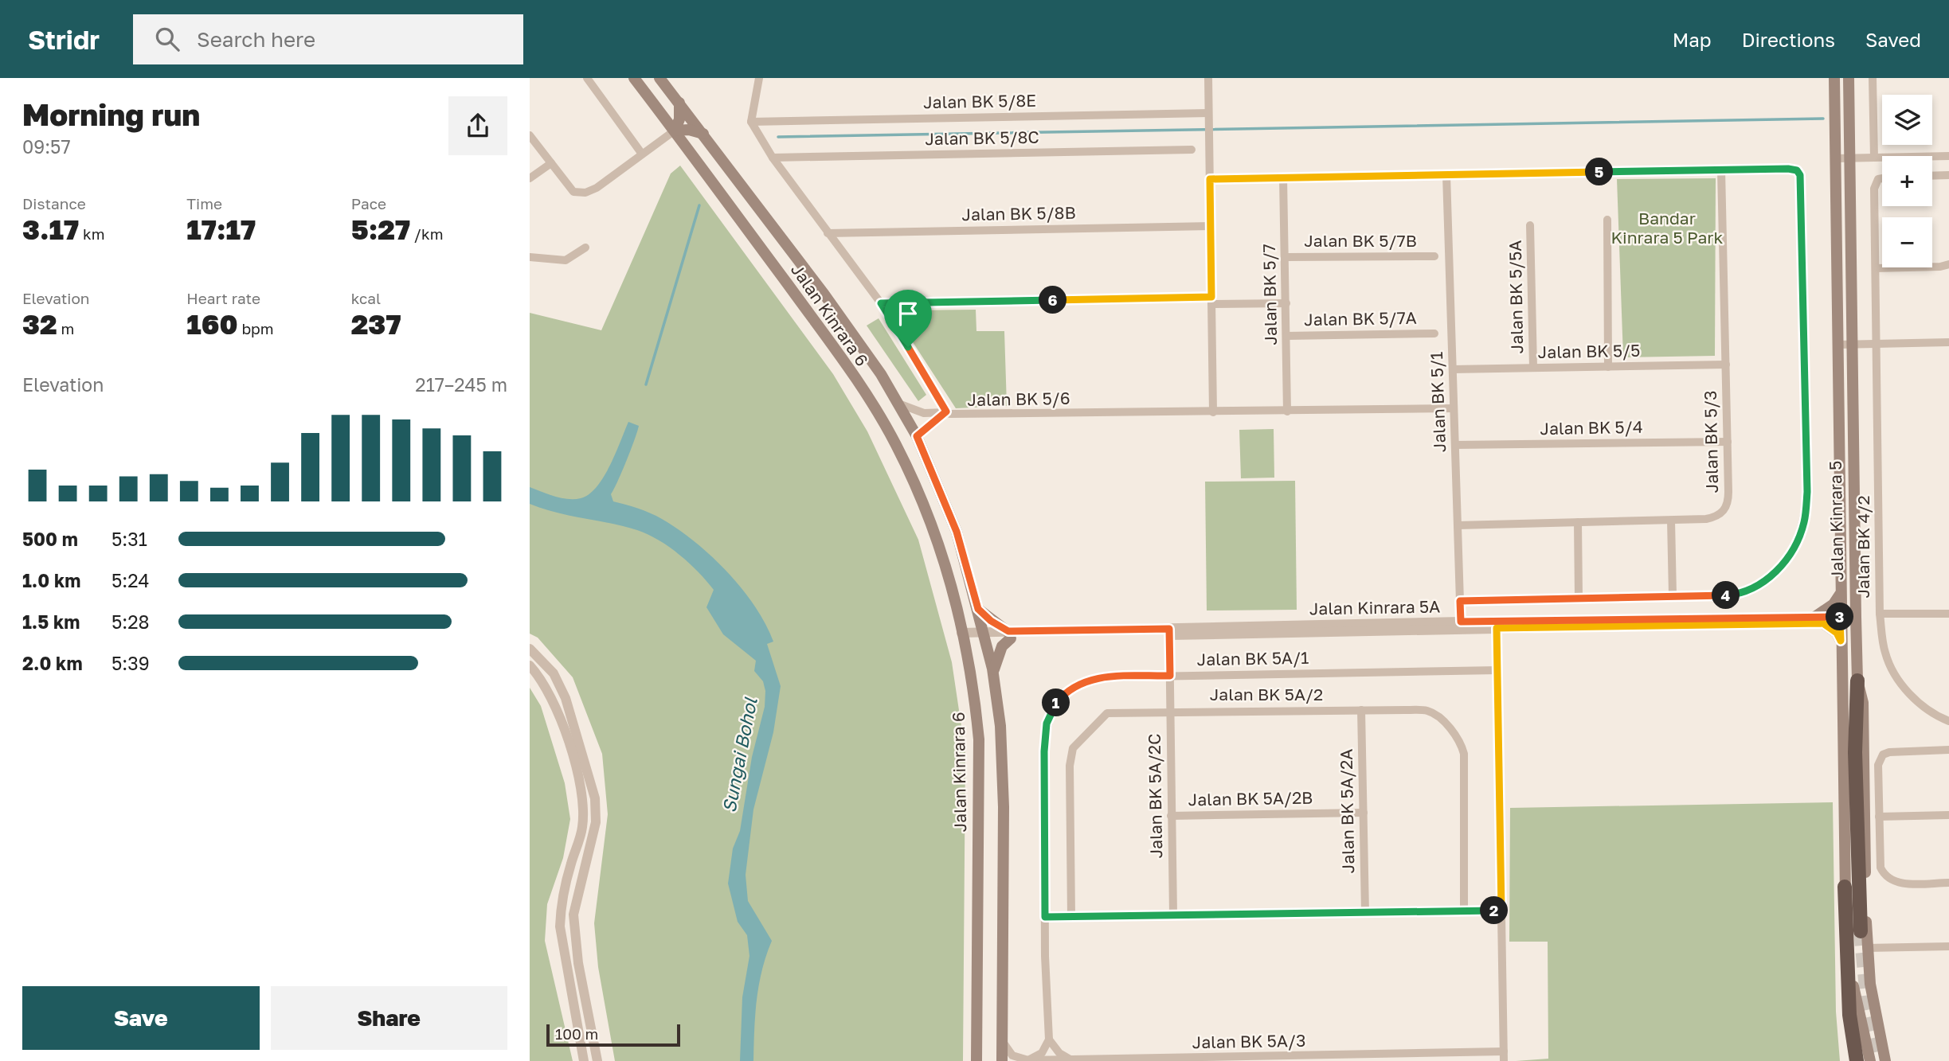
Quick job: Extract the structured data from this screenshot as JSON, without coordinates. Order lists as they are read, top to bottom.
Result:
{
  "streets": {
    "main road": ["Jalan Kinrara 6", "Jalan Kinrara 5"],
    "street": [
      "Jalan BK 5/8E",
      "Jalan BK 5/8C",
      "Jalan BK 5/8B",
      "Jalan BK 5/7B",
      "Jalan BK 5/7",
      "Jalan BK 5/5A",
      "Jalan BK 5/7A",
      "Jalan BK 5/5",
      "Jalan BK 5/6",
      "Jalan BK 5/1",
      "Jalan BK 5/4",
      "Jalan BK 5/3",
      "Jalan BK 4/2",
      "Jalan Kinrara 5A",
      "Jalan BK 5A/1",
      "Jalan BK 5A/2",
      "Jalan BK 5A/2C",
      "Jalan BK 5A/2B",
      "Jalan BK 5A/2A",
      "Jalan BK 5A/3"
    ]
  },
  "crossings": [
    ["Jalan BK 5/8E", "Jalan BK 5/6"],
    ["Jalan BK 5/8C", "Jalan BK 5/6"],
    ["Jalan BK 5/8B", "Jalan BK 5/6"],
    ["Jalan BK 5/7B", "Jalan BK 5/7"],
    ["Jalan BK 5/7", "Jalan BK 5/7A"],
    ["Jalan BK 5/7", "Jalan BK 5/6"],
    ["Jalan BK 5/5A", "Jalan BK 5/5"],
    ["Jalan Kinrara 6", "Jalan Kinrara 5A"],
    ["Jalan BK 5/5", "Jalan BK 5/1"],
    ["Jalan BK 5/5", "Jalan BK 5/3"],
    ["Jalan BK 5/6", "Jalan BK 5/1"],
    ["Jalan BK 5/1", "Jalan BK 5/4"],
    ["Jalan BK 5/1", "Jalan BK 5/3"],
    ["Jalan BK 5/1", "Jalan Kinrara 5A"],
    ["Jalan BK 5/4", "Jalan BK 5/3"],
    ["Jalan Kinrara 5", "Jalan Kinrara 5A"],
    ["Jalan Kinrara 5A", "Jalan BK 5A/2C"],
    ["Jalan BK 5A/1", "Jalan BK 5A/2C"],
    ["Jalan BK 5A/2", "Jalan BK 5A/2C"],
    ["Jalan BK 5A/2", "Jalan BK 5A/2A"],
    ["Jalan BK 5A/2C", "Jalan BK 5A/2B"],
    ["Jalan BK 5A/2B", "Jalan BK 5A/2A"]
  ],
  "water": ["Sungai Bohol"],
  "parks": ["Bandar Kinrara 5 Park"],
  "scale_bar": "100 m",
  "page": {
    "header": "Stridr",
    "search": "Search here",
    "nav": ["Map", "Directions", "Saved"],
    "heading": ["Morning run", "09:57"],
    "map_buttons": ["+", "−"],
    "pins": [
      "5",
      "6",
      "4",
      "3",
      "1",
      "2"
    ],
    "stats": [
      ["Distance", "3.17 km"],
      ["Time", "17:17"],
      ["Pace", "5:27 /km"],
      ["Elevation", "32 m"],
      ["Heart rate", "160 bpm"],
      ["kcal", "237"]
    ],
    "chart": ["Elevation", "217–245 m"],
    "list": [
      {
        "name": "500 m",
        "note": "5:31"
      },
      {
        "name": "1.0 km",
        "note": "5:24"
      },
      {
        "name": "1.5 km",
        "note": "5:28"
      },
      {
        "name": "2.0 km",
        "note": "5:39"
      }
    ],
    "buttons": ["Save", "Share"],
    "scale": "100 m"
  }
}
